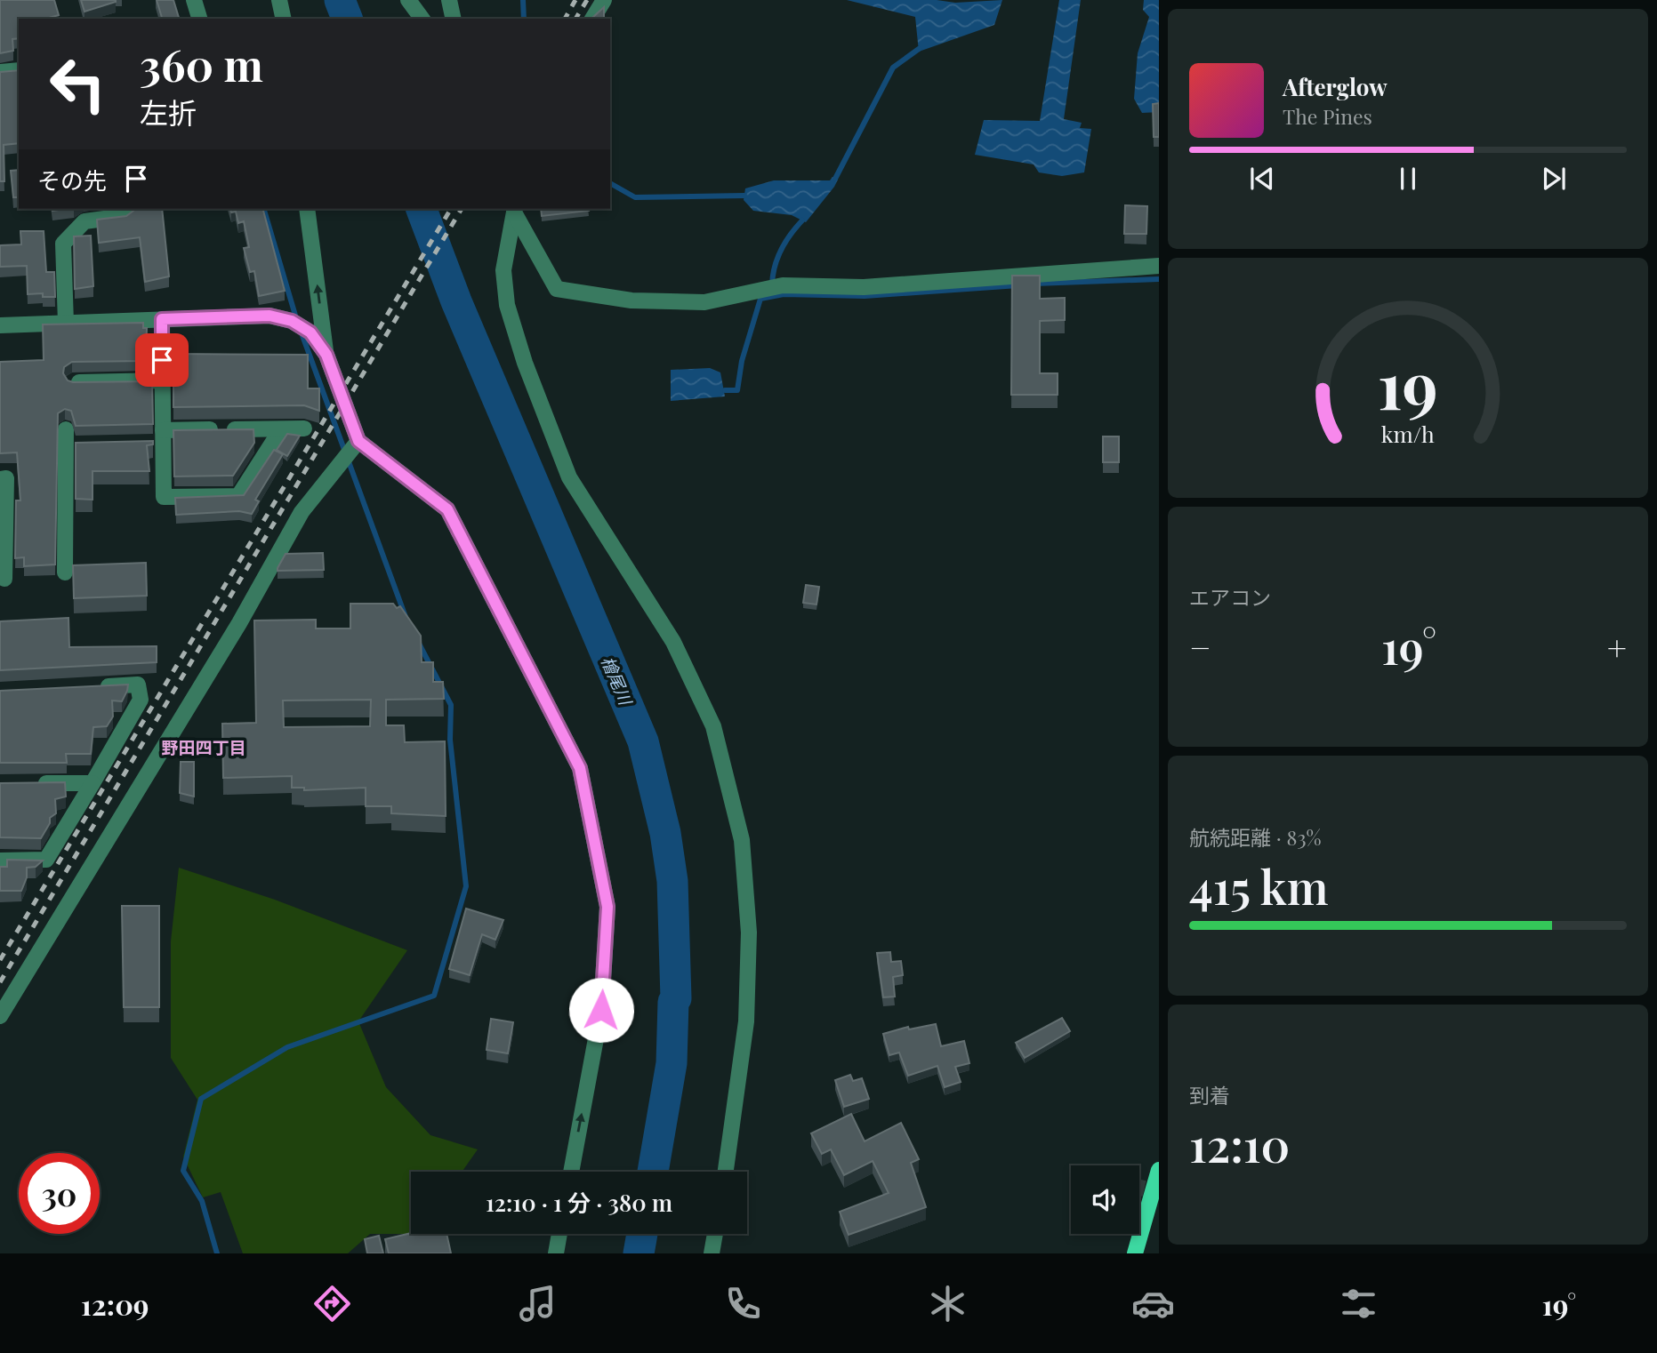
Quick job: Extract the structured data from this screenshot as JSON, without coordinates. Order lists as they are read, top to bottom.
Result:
{
  "districts": ["野田四丁目"],
  "water": ["檜尾川"],
  "page": {
    "turn": ["360 m", "左折"],
    "song": ["Afterglow", "The Pines"],
    "then": "その先",
    "tile": [
      "エアコン",
      ["航続距離 · 83%", "415 km"],
      ["到着", "12:10"]
    ],
    "heat": ["−", "19°", "+"],
    "limit": "30",
    "trip": "12:10 · 1 分 · 380 m",
    "tabs": ["12:09", "19°"],
    "gauge": ["19", "km/h"]
  }
}
